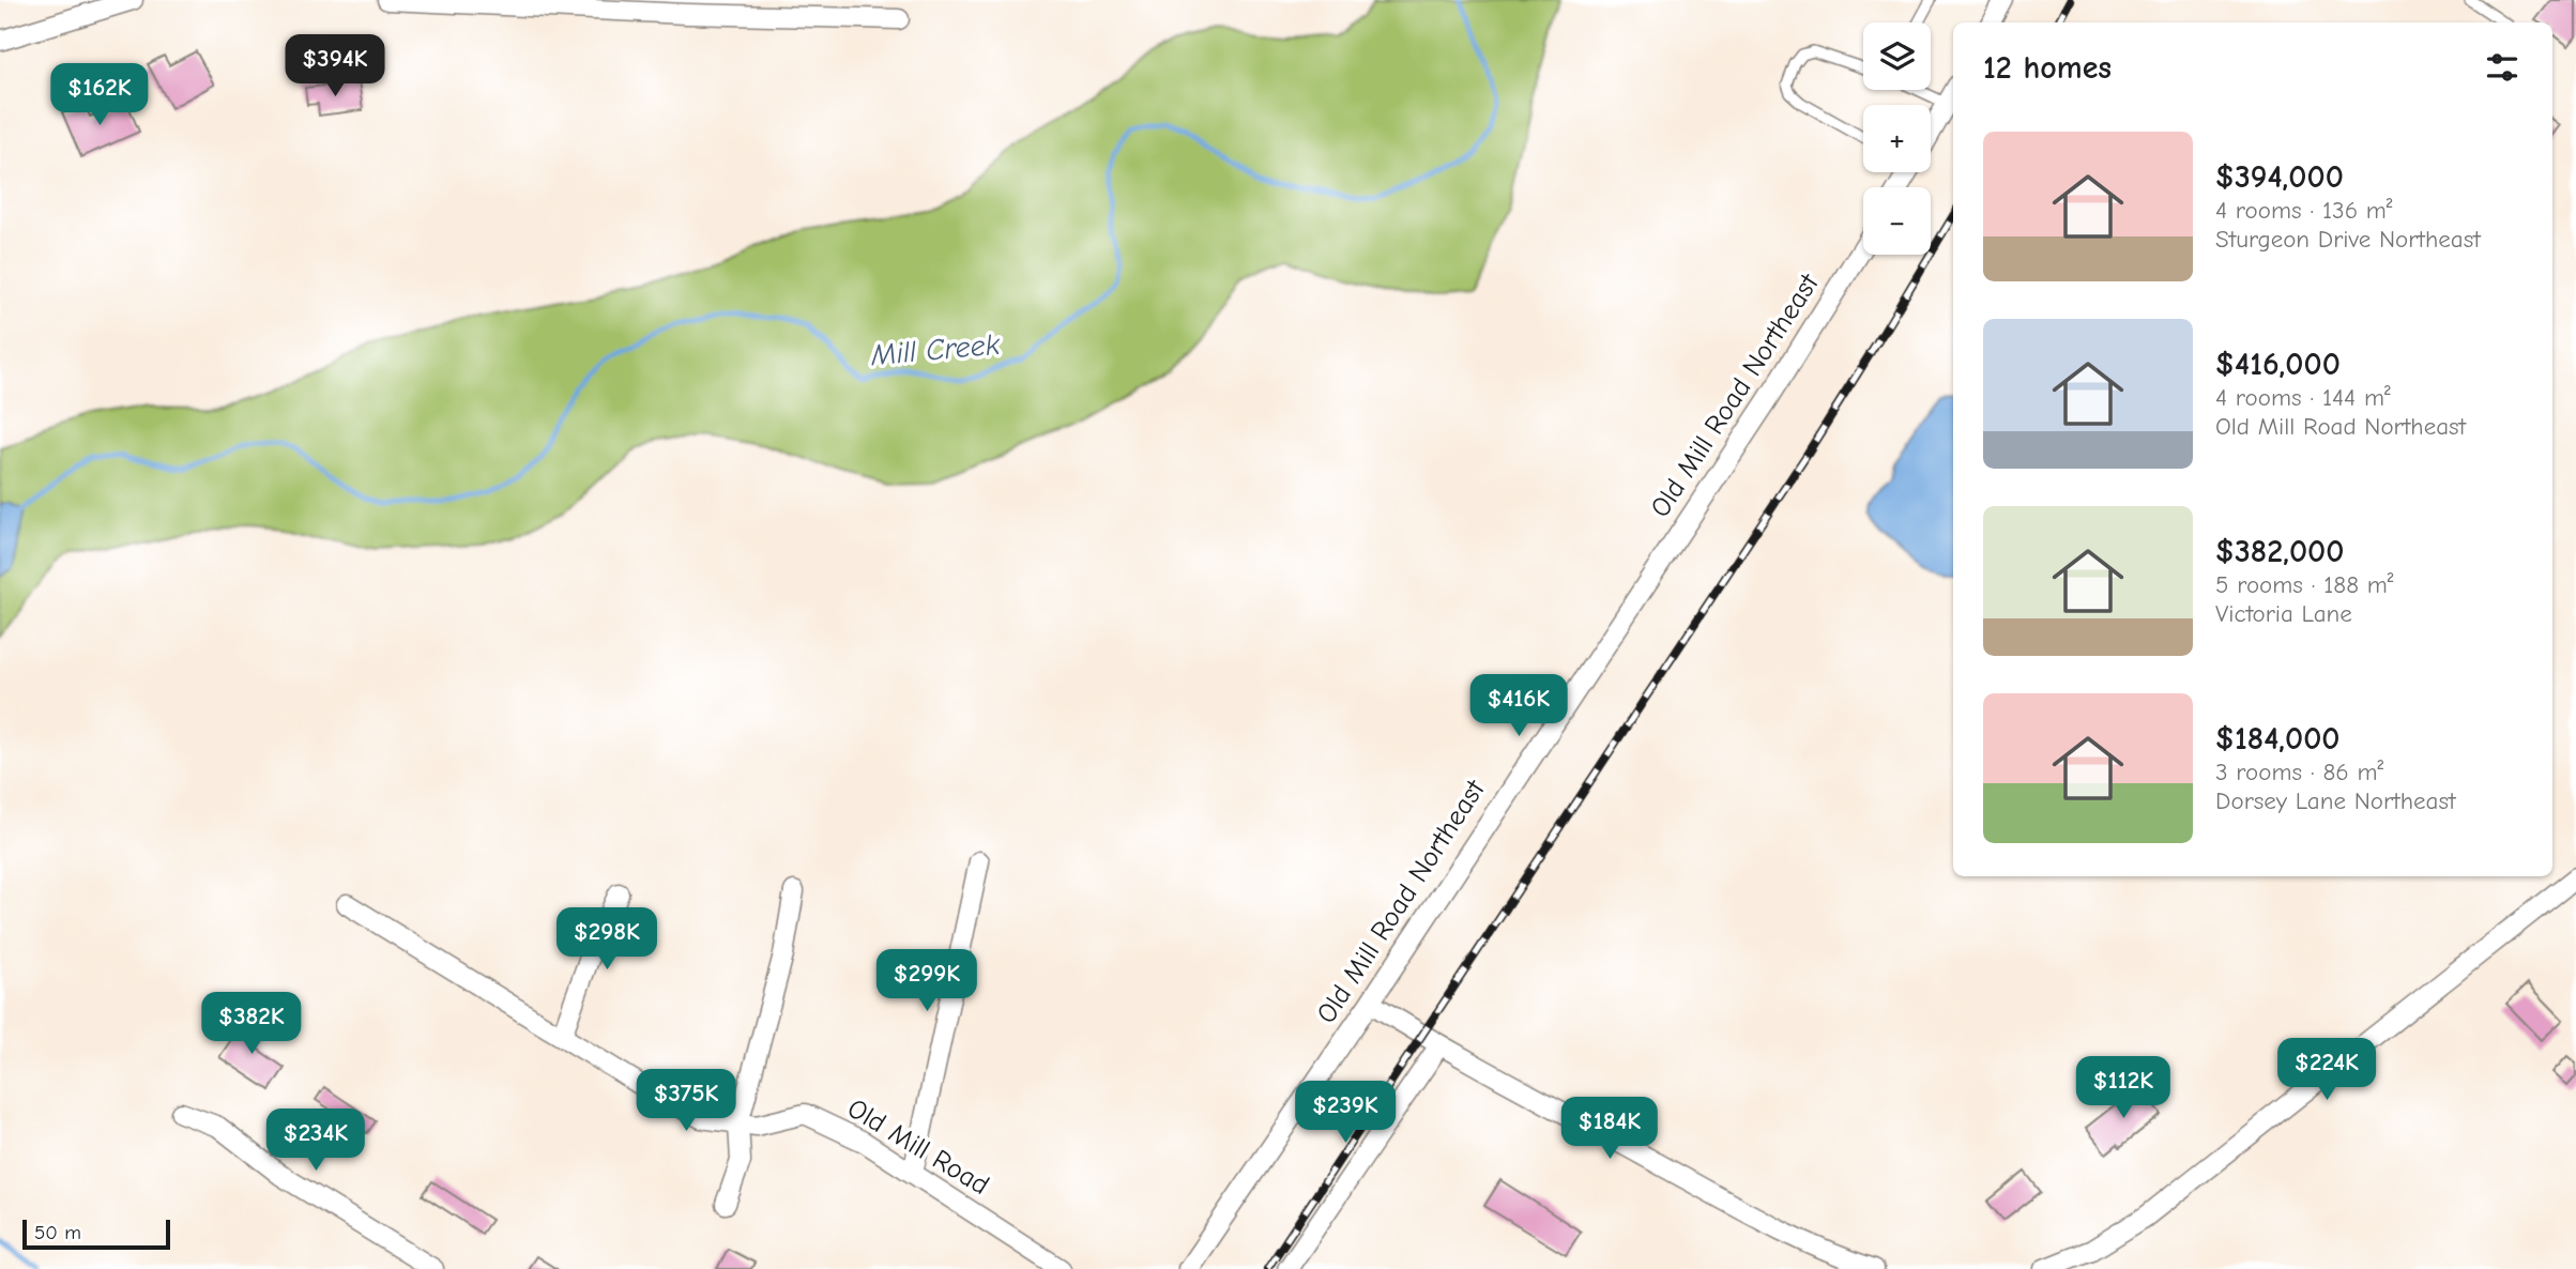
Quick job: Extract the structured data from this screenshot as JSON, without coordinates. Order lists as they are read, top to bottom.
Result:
{
  "streets": {
    "street": ["Old Mill Road Northeast", "Old Mill Road"]
  },
  "water": ["Mill Creek"],
  "scale_bar": "50 m",
  "page": {
    "map_buttons": ["+", "−"],
    "heading": "12 homes",
    "price": [
      "$394K",
      "$162K",
      "$416K",
      "$298K",
      "$299K",
      "$382K",
      "$224K",
      "$112K",
      "$375K",
      "$239K",
      "$184K",
      "$234K"
    ],
    "list": [
      {
        "name": "$394,000",
        "note": "4 rooms · 136 m² · Sturgeon Drive Northeast"
      },
      {
        "name": "$416,000",
        "note": "4 rooms · 144 m² · Old Mill Road Northeast"
      },
      {
        "name": "$382,000",
        "note": "5 rooms · 188 m² · Victoria Lane"
      },
      {
        "name": "$184,000",
        "note": "3 rooms · 86 m² · Dorsey Lane Northeast"
      }
    ],
    "scale": "50 m"
  }
}
